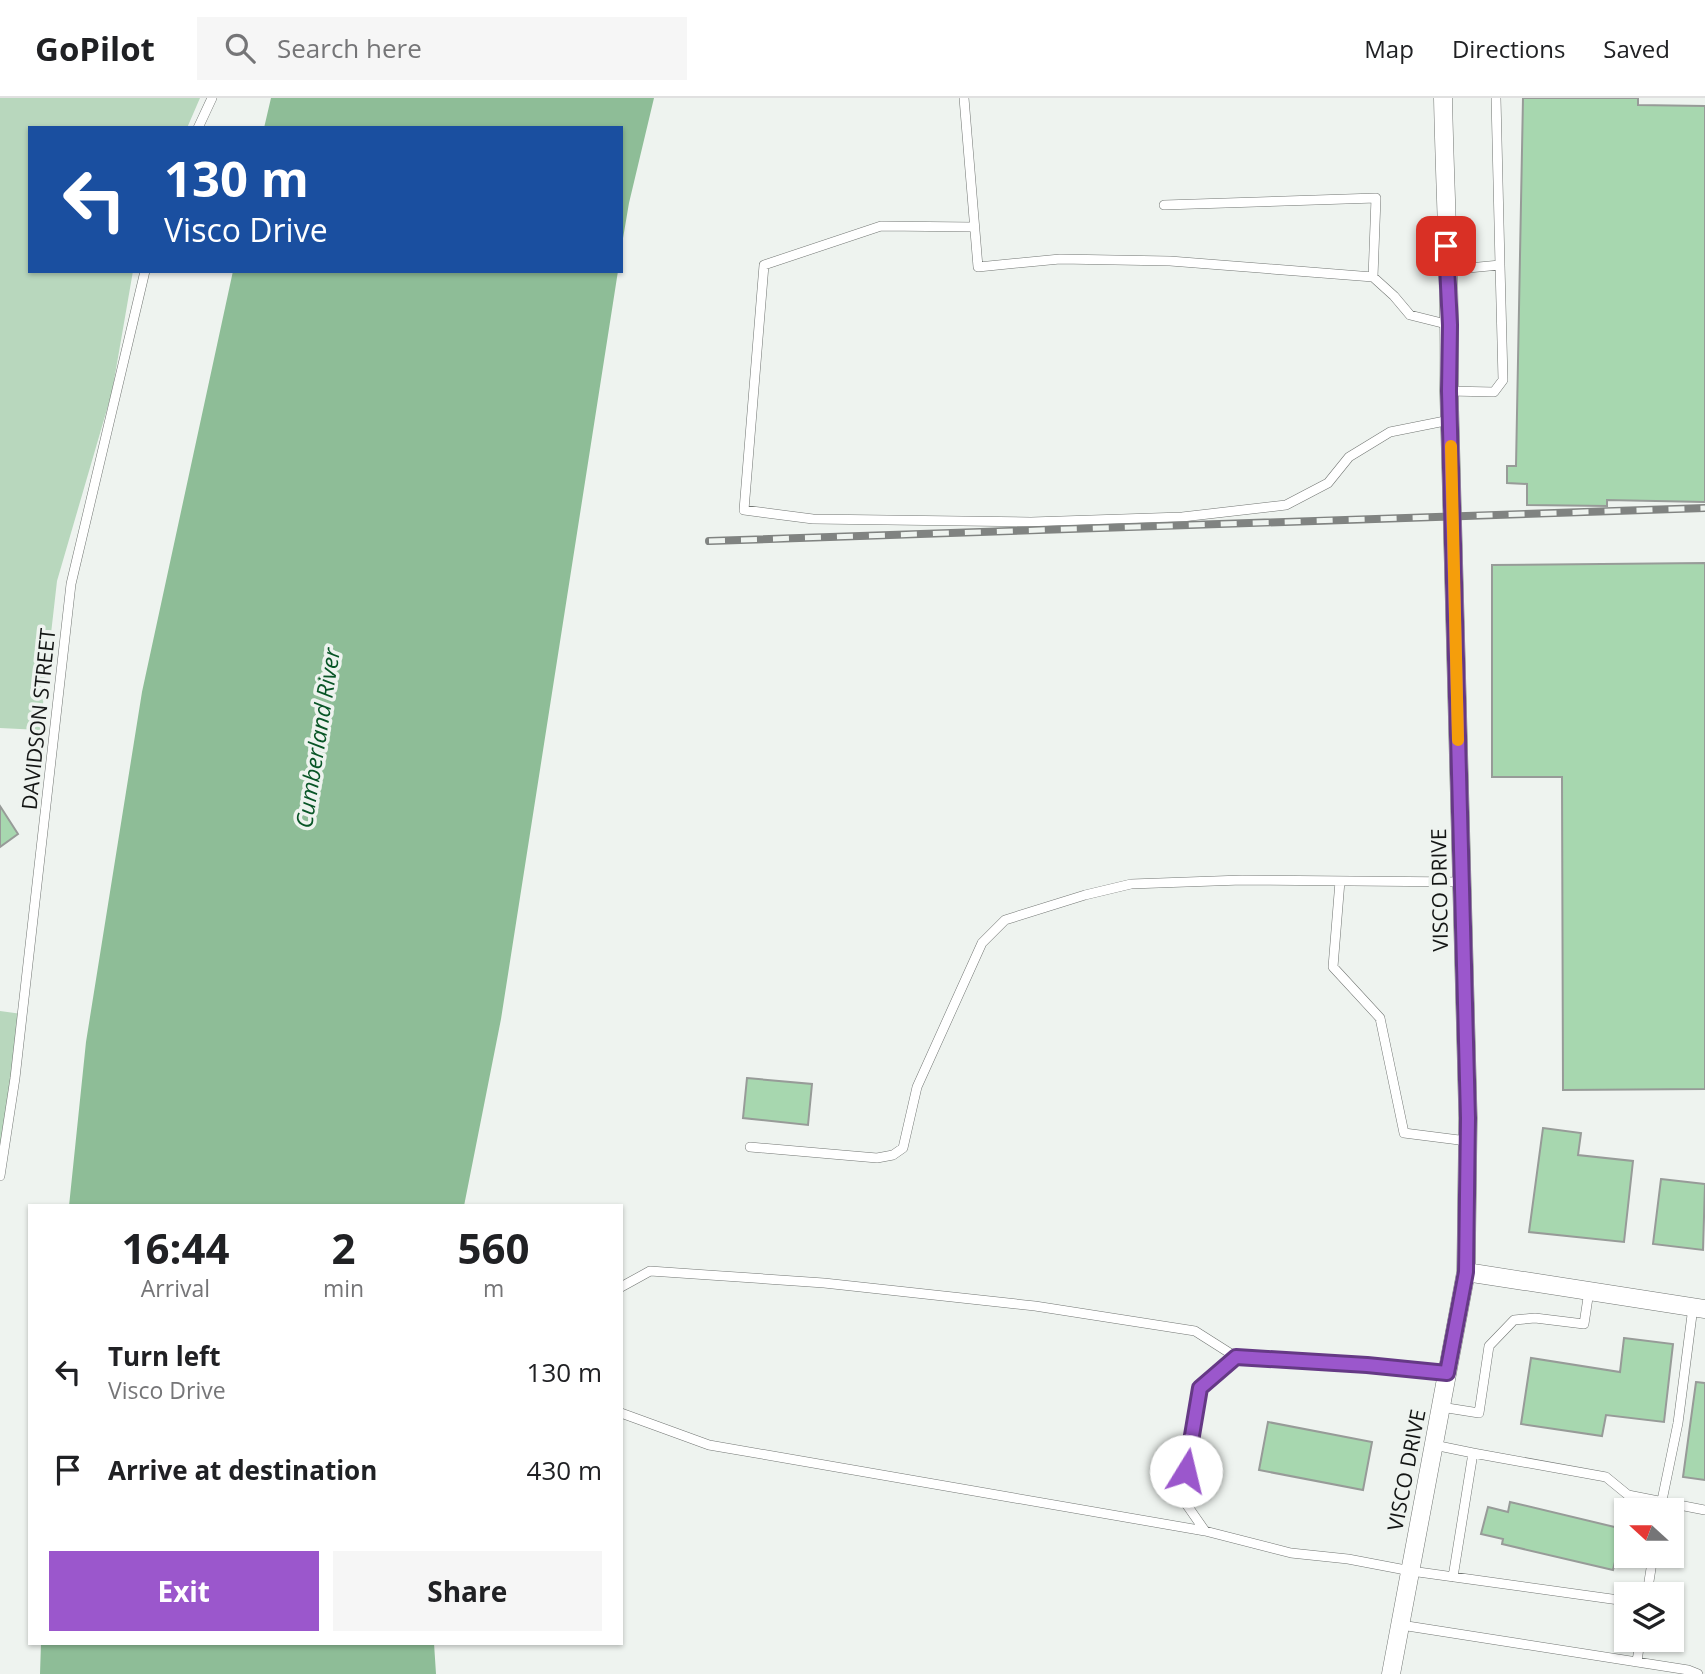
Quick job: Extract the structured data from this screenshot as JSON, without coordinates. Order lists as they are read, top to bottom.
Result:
{
  "streets": {
    "street": ["VISCO DRIVE"],
    "lane": ["DAVIDSON STREET"]
  },
  "water": ["Cumberland River"],
  "north": "left",
  "page": {
    "header": "GoPilot",
    "search": "Search here",
    "nav": ["Map", "Directions", "Saved"],
    "turn": ["130 m", "Visco Drive"],
    "eta": [
      "16:44",
      "Arrival",
      "2",
      "min",
      "560",
      "m"
    ],
    "list": [
      {
        "name": "Turn left",
        "note": "Visco Drive",
        "value": "130 m"
      },
      {
        "name": "Arrive at destination",
        "value": "430 m"
      }
    ],
    "buttons": ["Exit", "Share"]
  }
}
